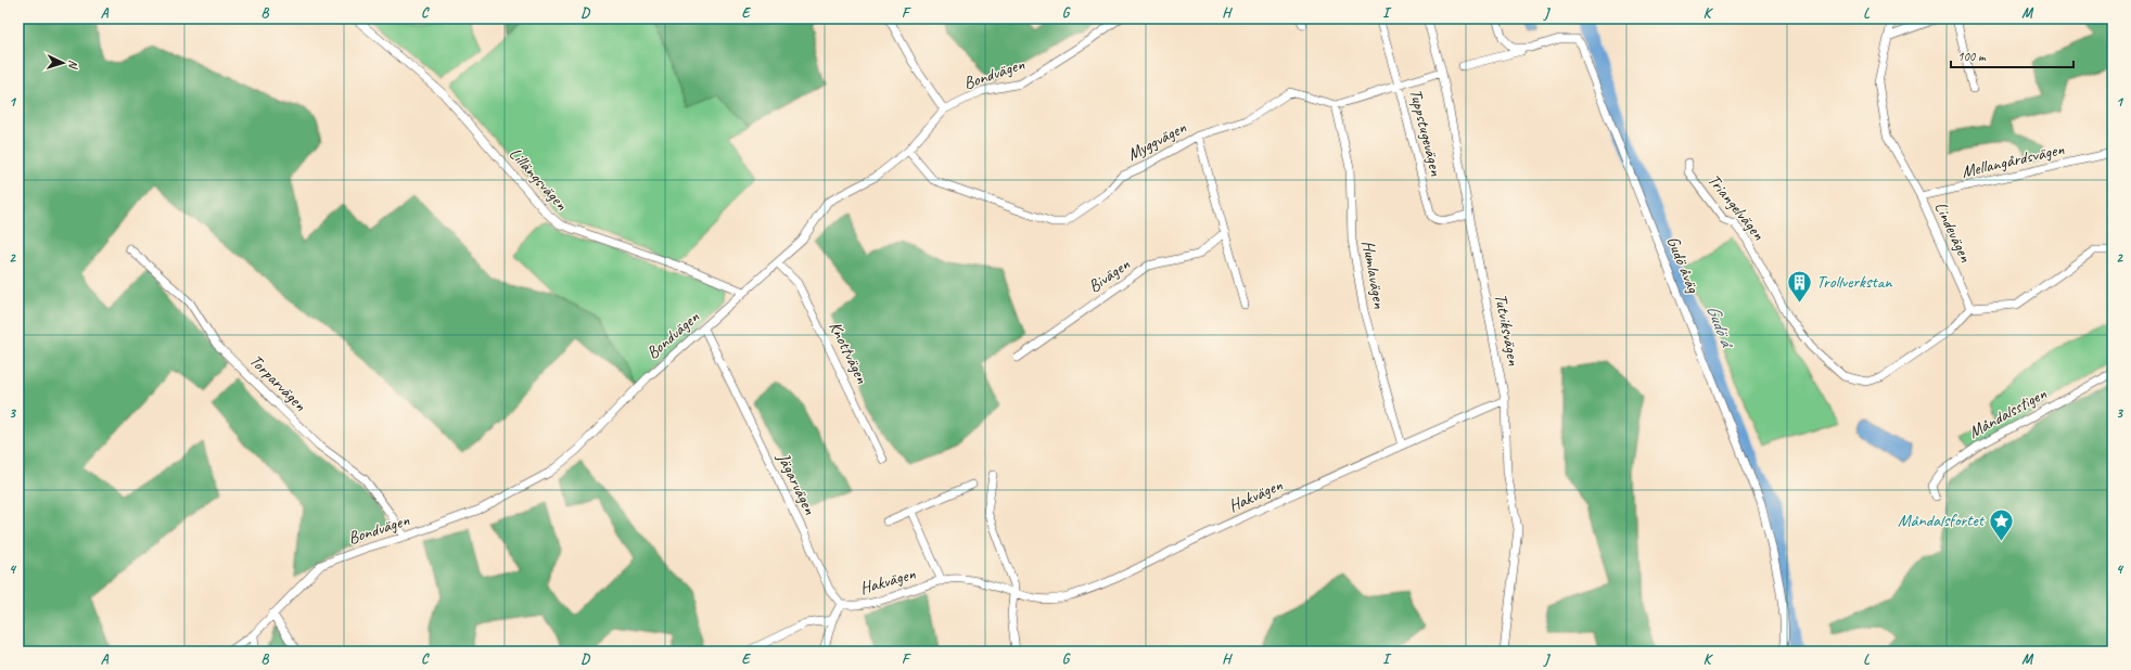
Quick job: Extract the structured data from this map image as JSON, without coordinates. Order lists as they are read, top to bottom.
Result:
{
  "streets": {
    "street": [
      "Bondvägen",
      "Tuppstugevägen",
      "Myggvägen",
      "Mellangårdsvägen",
      "Lillängsvägen",
      "Triangelvägen",
      "Lindevägen",
      "Gudö åväg",
      "Humlavägen",
      "Bivägen",
      "Tutviksvägen",
      "Knottvägen",
      "Torparvägen",
      "Måndalsstigen",
      "Jägarvägen",
      "Hakvägen"
    ]
  },
  "crossings": [
    ["Bondvägen", "Myggvägen"],
    ["Bondvägen", "Lillängsvägen"],
    ["Bondvägen", "Knottvägen"],
    ["Bondvägen", "Torparvägen"],
    ["Bondvägen", "Jägarvägen"],
    ["Tuppstugevägen", "Tutviksvägen"],
    ["Myggvägen", "Humlavägen"],
    ["Mellangårdsvägen", "Lindevägen"],
    ["Triangelvägen", "Lindevägen"],
    ["Humlavägen", "Hakvägen"],
    ["Tutviksvägen", "Hakvägen"],
    ["Jägarvägen", "Hakvägen"]
  ],
  "water": ["Gudö å"],
  "places": {
    "building": ["Trollverkstan"],
    "place": ["Måndalsfortet"]
  },
  "scale_bar": "100 m",
  "north": "right",
  "grid": {
    "columns": [
      "A",
      "B",
      "C",
      "D",
      "E",
      "F",
      "G",
      "H",
      "I",
      "J",
      "K",
      "L",
      "M"
    ],
    "rows": [
      "1",
      "2",
      "3",
      "4"
    ]
  }
}
